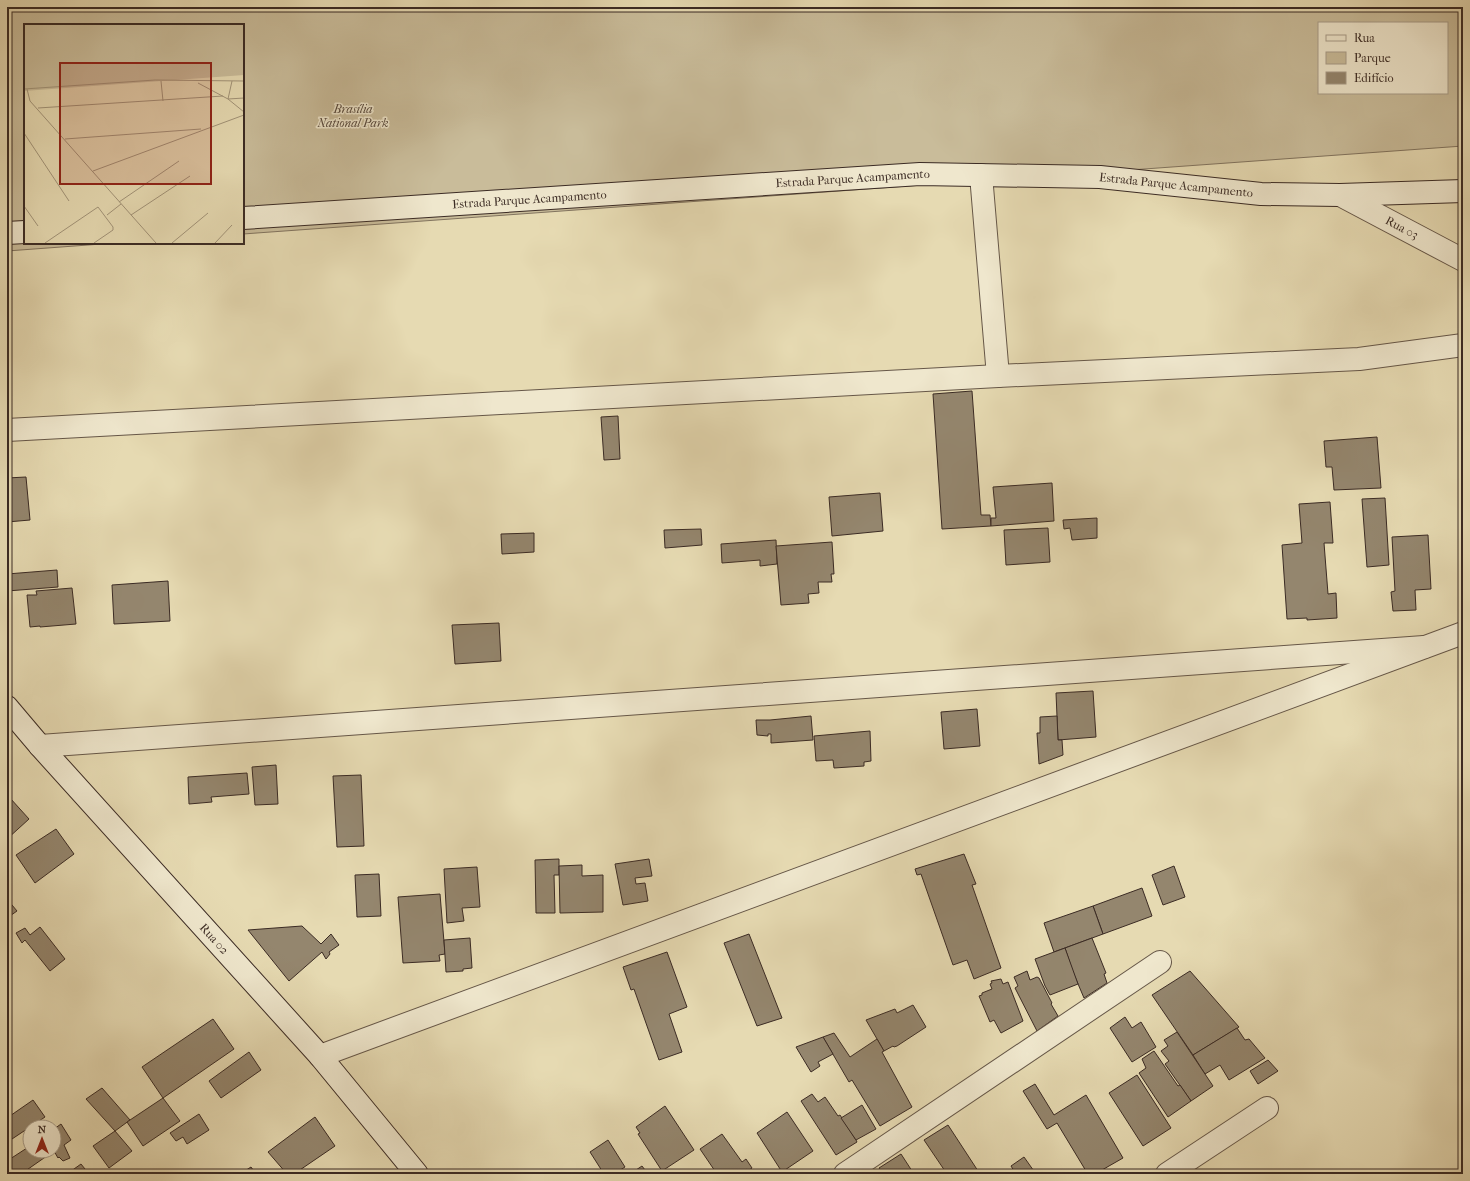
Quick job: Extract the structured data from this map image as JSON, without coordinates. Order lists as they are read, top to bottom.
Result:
{
  "streets": {
    "street": ["Estrada Parque Acampamento", "Rua 03", "Rua 02"]
  },
  "crossings": [
    ["Estrada Parque Acampamento", "Rua 03"]
  ],
  "parks": ["Brasília National Park"],
  "legend": ["Rua", "Parque", "Edifício"],
  "north": "top"
}
